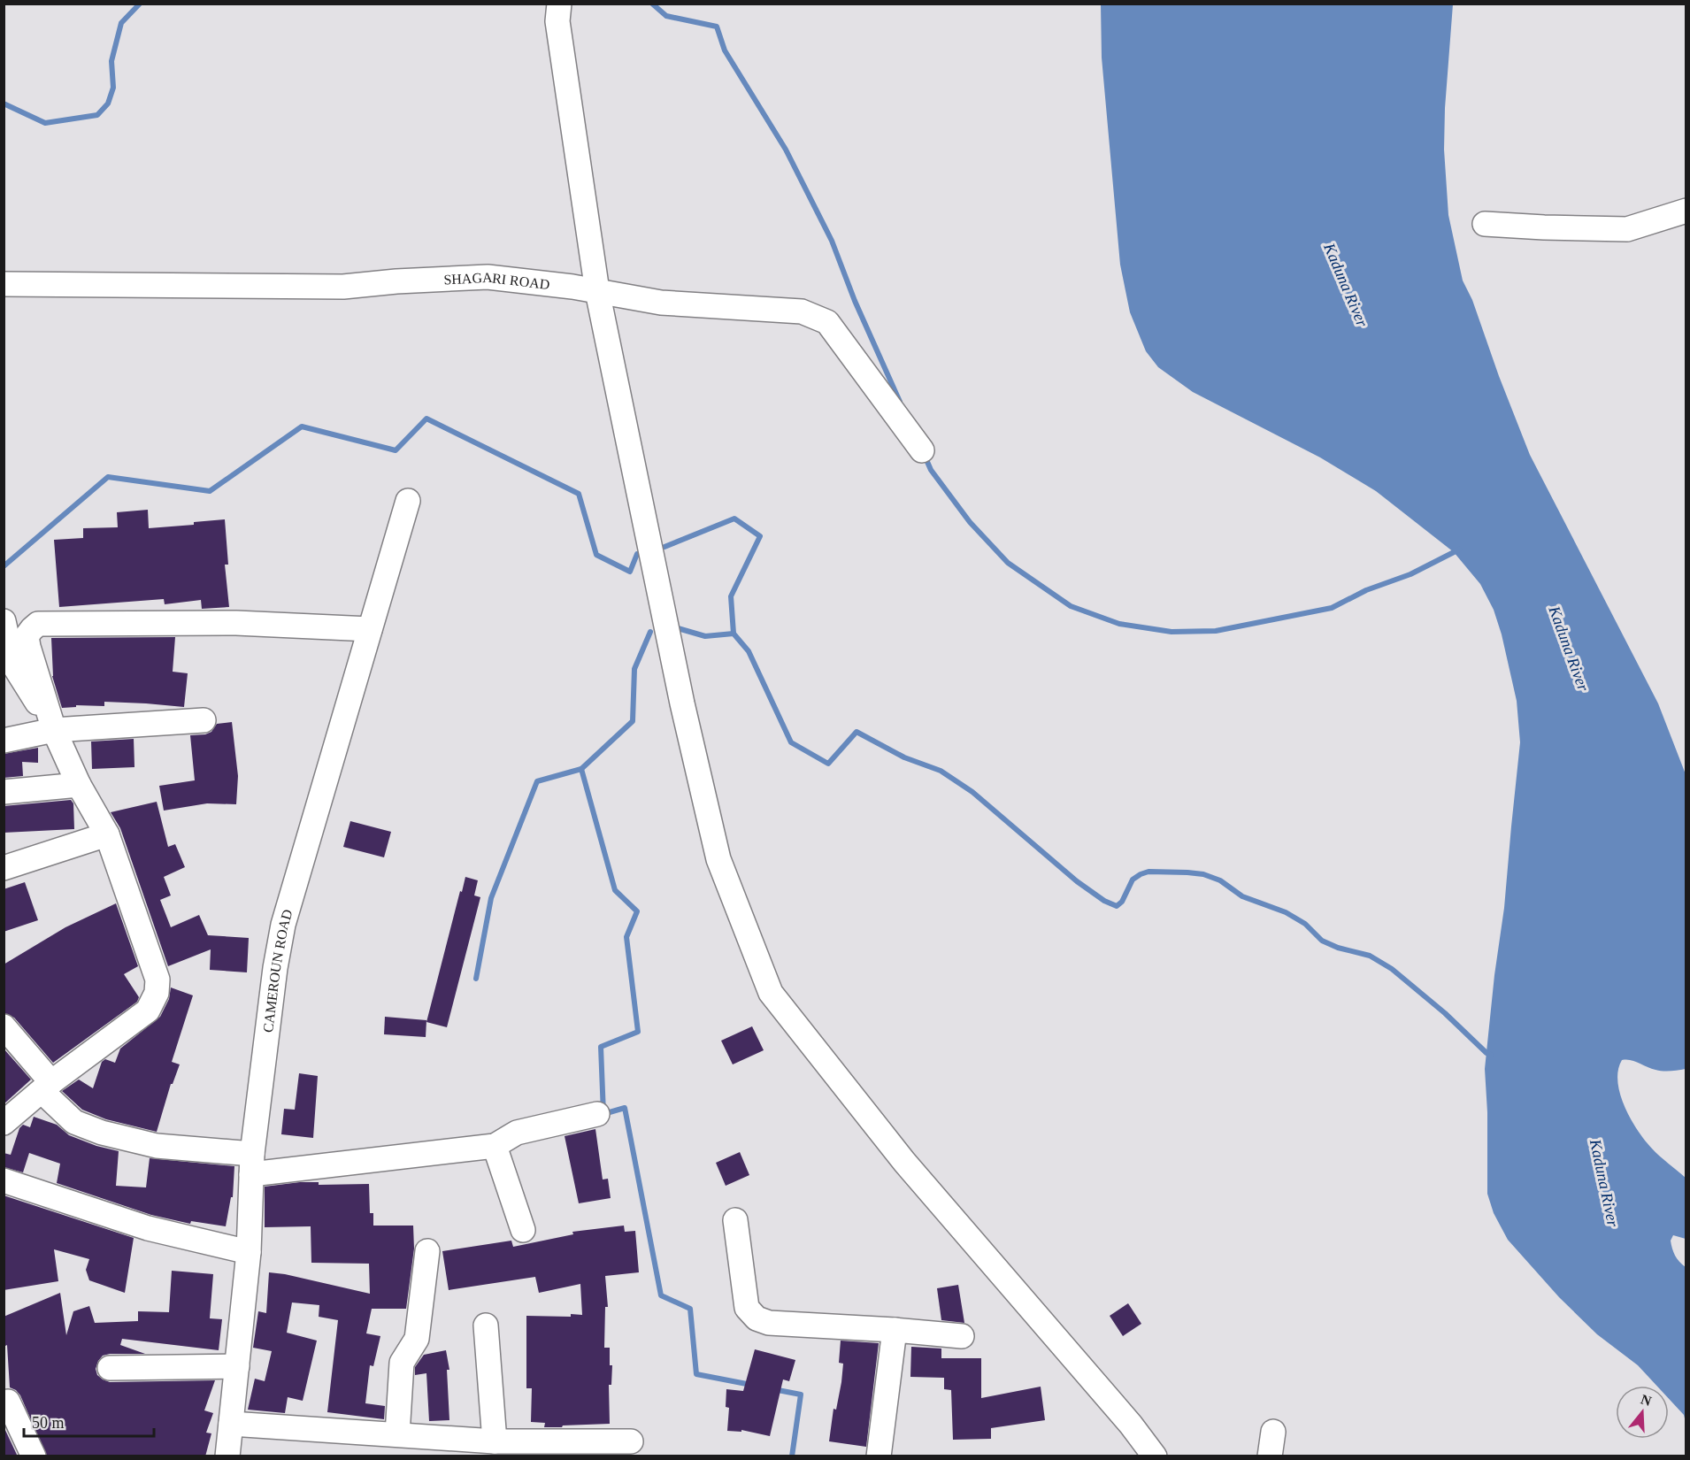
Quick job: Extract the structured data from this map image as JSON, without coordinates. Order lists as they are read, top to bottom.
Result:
{
  "streets": {
    "street": ["SHAGARI ROAD", "CAMEROUN ROAD"]
  },
  "water": ["Kaduna River"],
  "scale_bar": "50 m",
  "north": "top"
}
